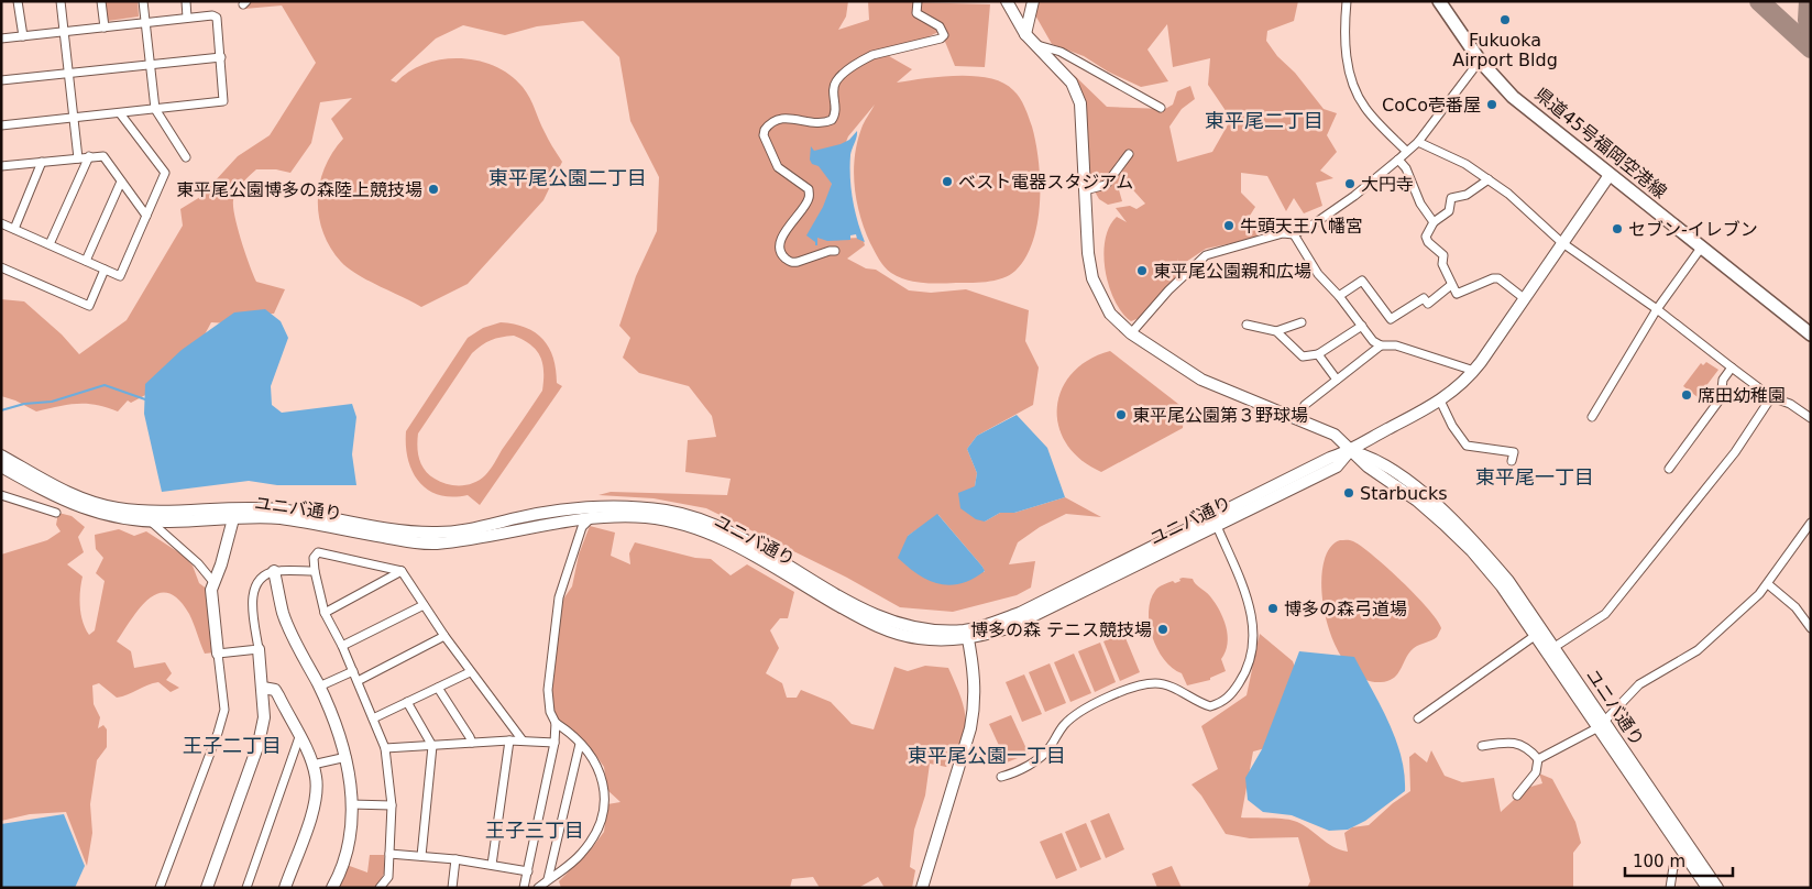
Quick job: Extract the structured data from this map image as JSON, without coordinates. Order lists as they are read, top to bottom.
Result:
{
  "streets": {
    "main road": ["県道45号福岡空港線"],
    "street": ["ユニバ通り"]
  },
  "districts": [
    "東平尾二丁目",
    "東平尾公園二丁目",
    "東平尾一丁目",
    "王子二丁目",
    "東平尾公園一丁目",
    "王子三丁目"
  ],
  "places": [
    "Fukuoka Airport Bldg",
    "CoCo壱番屋",
    "ベスト電器スタジアム",
    "大円寺",
    "東平尾公園博多の森陸上競技場",
    "牛頭天王八幡宮",
    "セブン-イレブン",
    "東平尾公園親和広場",
    "席田幼稚園",
    "東平尾公園第３野球場",
    "Starbucks",
    "博多の森弓道場",
    "博多の森 テニス競技場"
  ],
  "scale_bar": "100 m"
}
